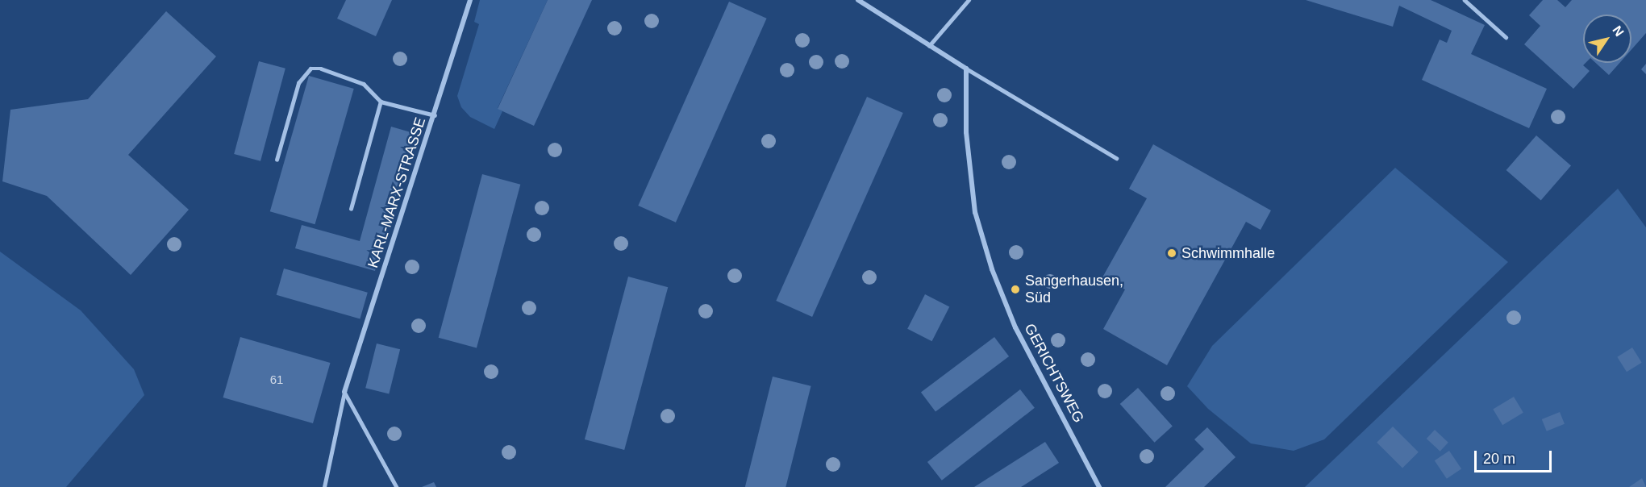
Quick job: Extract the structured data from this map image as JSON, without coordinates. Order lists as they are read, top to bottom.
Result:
{
  "streets": {
    "street": ["KARL-MARX-STRASSE", "GERICHTSWEG"]
  },
  "places": ["Schwimmhalle", "Sangerhausen, Süd"],
  "house_numbers": ["61"],
  "scale_bar": "20 m",
  "north": "top right"
}
